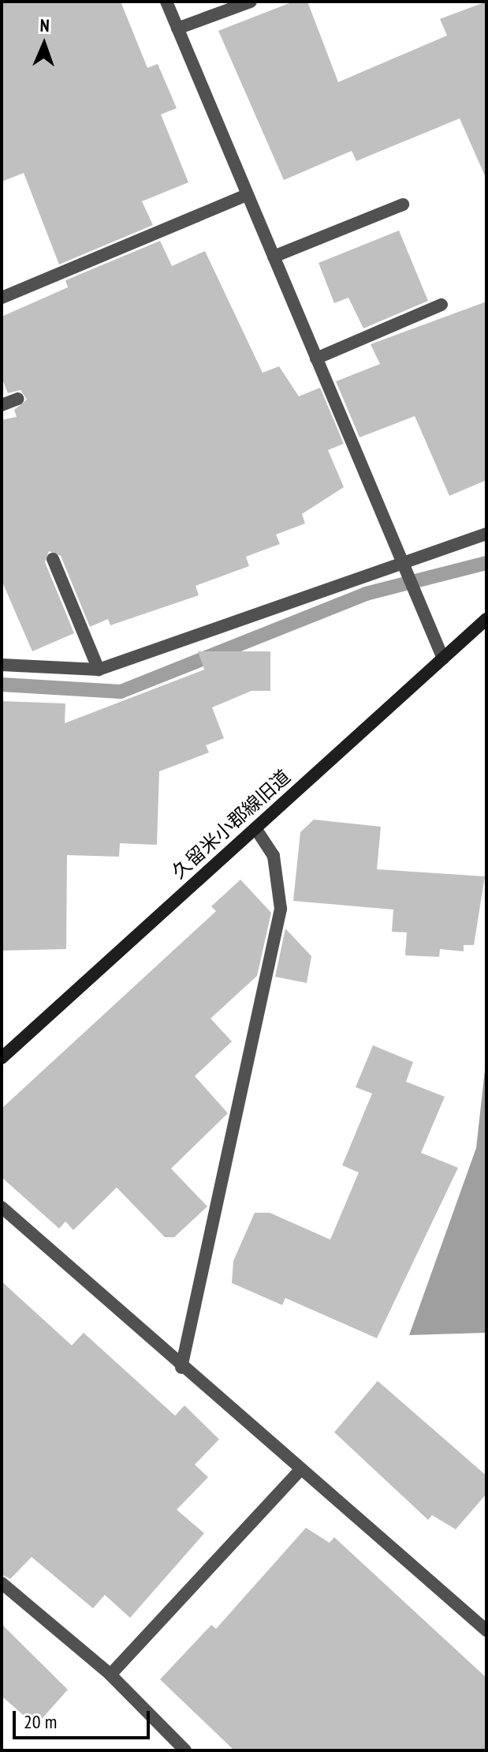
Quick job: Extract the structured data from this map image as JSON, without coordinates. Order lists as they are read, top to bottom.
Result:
{
  "streets": {
    "street": ["久留米小郡線旧道"]
  },
  "scale_bar": "20 m",
  "north": "top"
}
